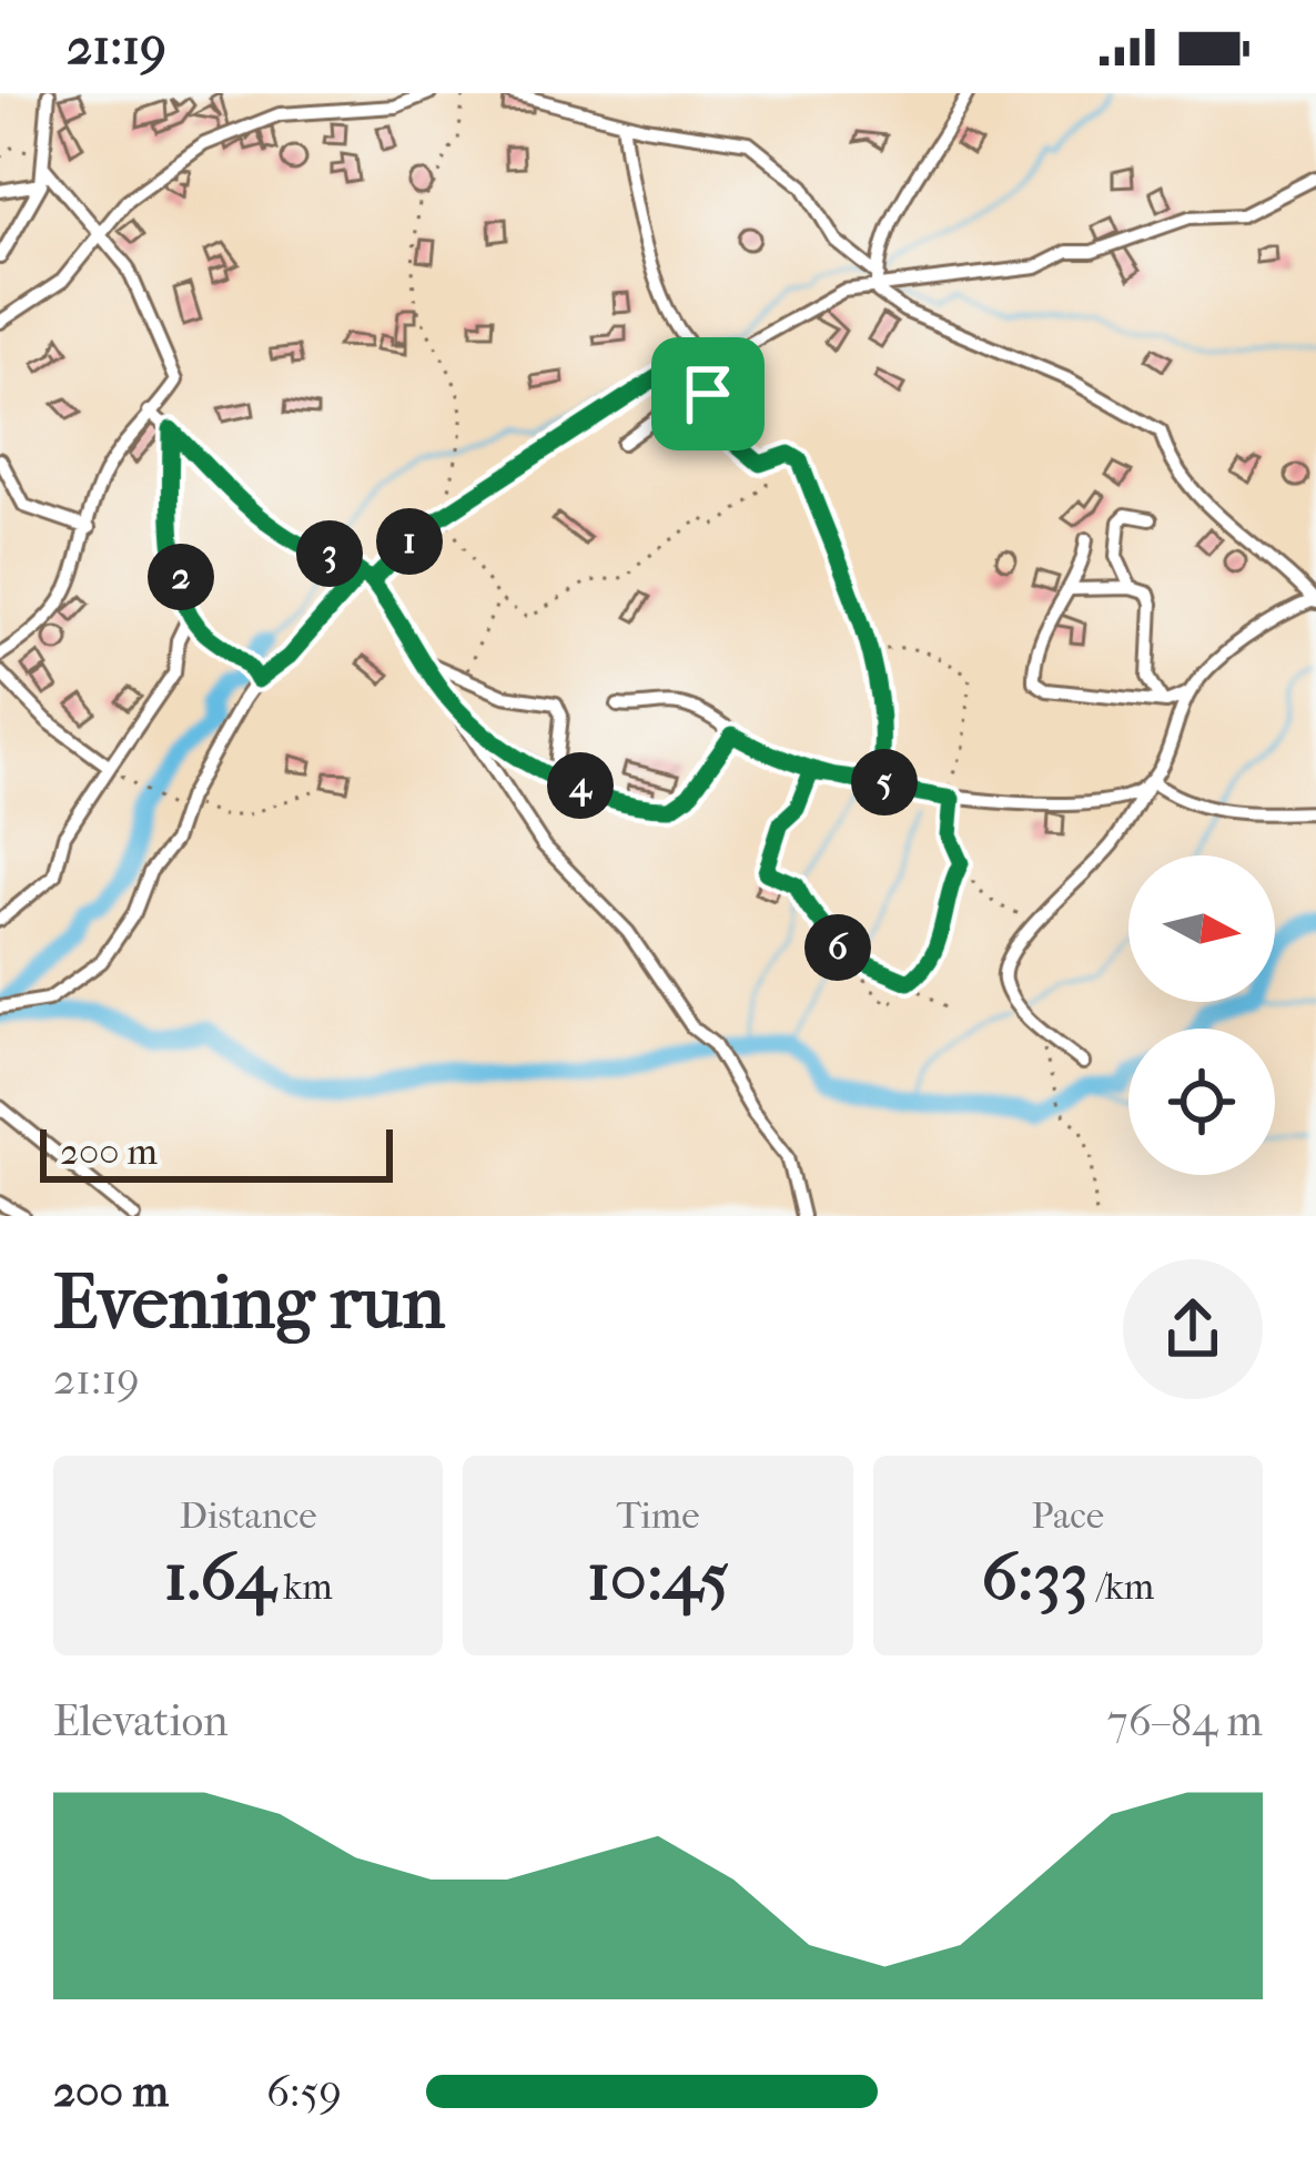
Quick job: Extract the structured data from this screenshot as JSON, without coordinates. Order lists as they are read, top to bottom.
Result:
{
  "scale_bar": "200 m",
  "north": "right",
  "page": {
    "status": "21:19",
    "pins": [
      "1",
      "3",
      "2",
      "5",
      "4",
      "6"
    ],
    "scale": "200 m",
    "heading": ["Evening run", "21:19"],
    "stats": [
      ["Distance", "1.64 km"],
      ["Time", "10:45"],
      ["Pace", "6:33 /km"]
    ],
    "chart": ["Elevation", "76–84 m"],
    "list": [
      {
        "name": "200 m",
        "note": "6:59"
      }
    ]
  }
}
